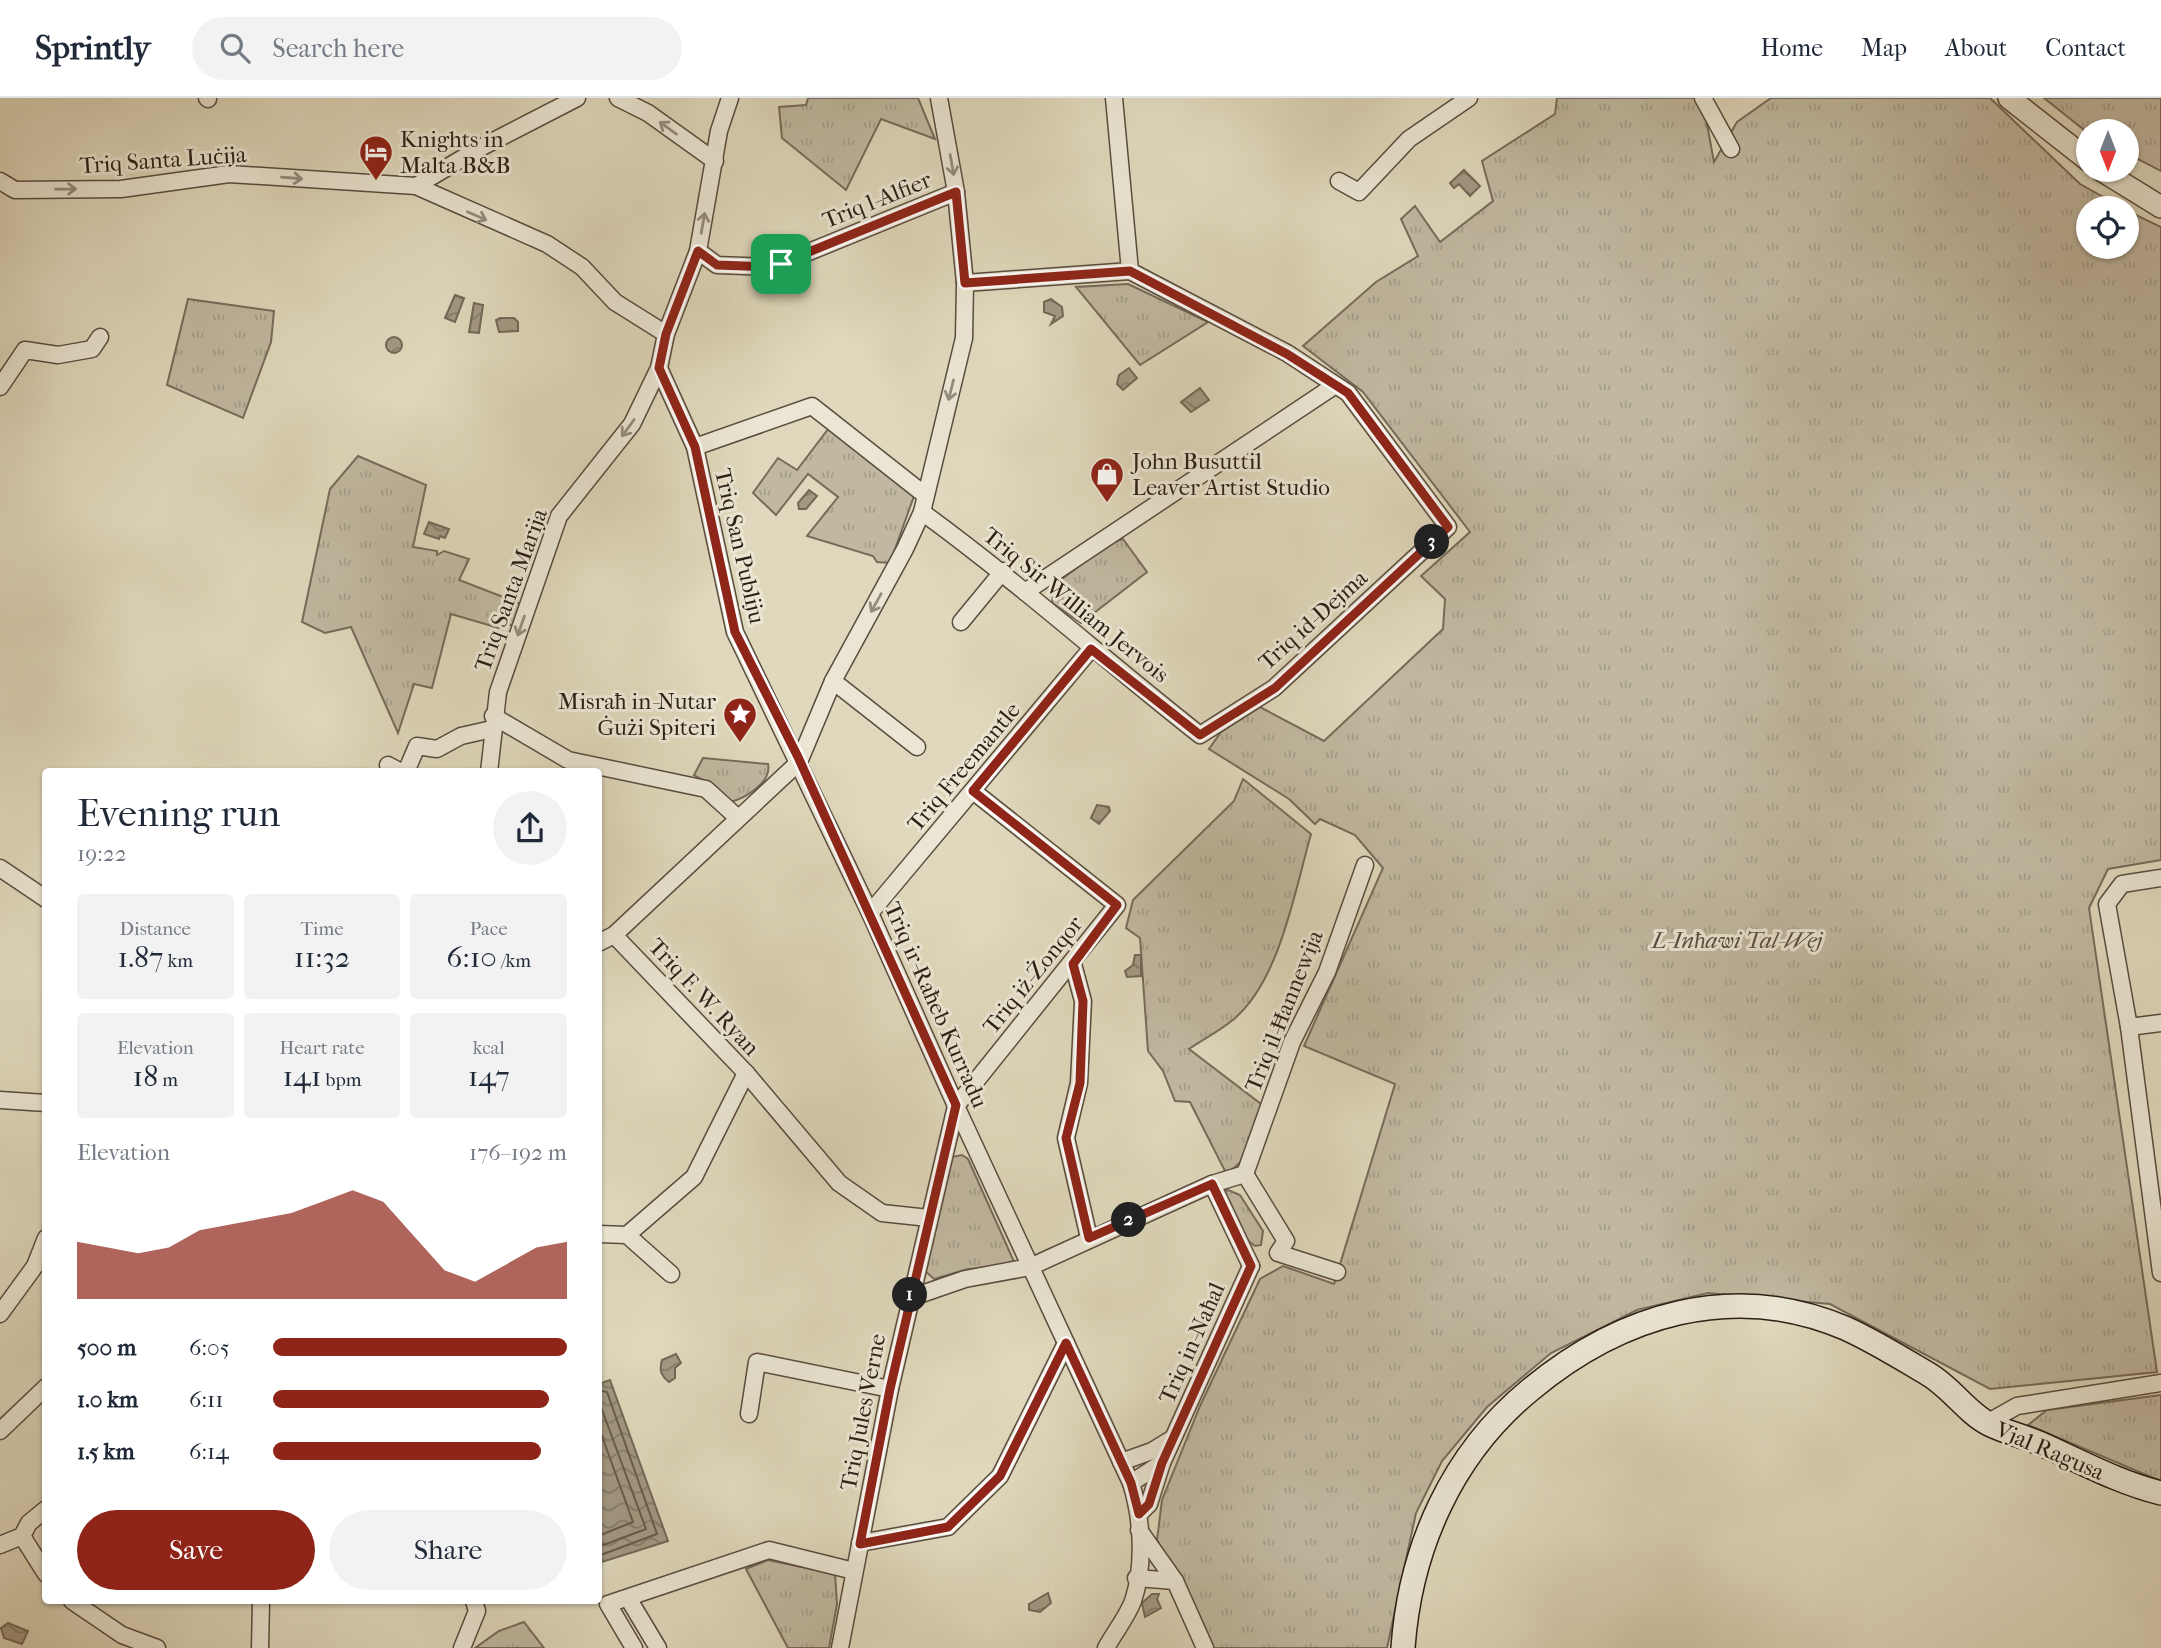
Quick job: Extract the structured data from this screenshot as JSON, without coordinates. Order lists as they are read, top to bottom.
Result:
{
  "streets": {
    "main road": ["Vjal Ragusa"],
    "street": [
      "Triq Santa Luċija",
      "Triq l-Alfier",
      "Triq San Publiju",
      "Triq Santa Marija",
      "Triq Sir William Jervois",
      "Triq id-Dejma",
      "Triq Freemantle",
      "Triq iż-Żonqor",
      "Triq F. W. Ryan",
      "Triq ir-Raħeb Kurradu",
      "Triq il-Ħannewija",
      "Triq in-Naħal",
      "Triq Jules Verne"
    ]
  },
  "crossings": [
    ["Triq San Publiju", "Triq Santa Marija"],
    ["Triq San Publiju", "Triq Sir William Jervois"],
    ["Triq San Publiju", "Triq ir-Raħeb Kurradu"],
    ["Triq Sir William Jervois", "Triq id-Dejma"],
    ["Triq Sir William Jervois", "Triq Freemantle"],
    ["Triq Freemantle", "Triq iż-Żonqor"],
    ["Triq Freemantle", "Triq ir-Raħeb Kurradu"],
    ["Triq iż-Żonqor", "Triq ir-Raħeb Kurradu"],
    ["Triq iż-Żonqor", "Triq Jules Verne"],
    ["Triq ir-Raħeb Kurradu", "Triq in-Naħal"],
    ["Triq ir-Raħeb Kurradu", "Triq Jules Verne"]
  ],
  "one_way": ["Triq Santa Luċija", "Triq Santa Marija"],
  "parks": ["L-Inħawi Tal-Wej"],
  "places": {
    "hotel": ["Knights in Malta B&B"],
    "shop": ["John Busuttil Leaver Artist Studio"],
    "place": ["Misraħ in-Nutar Ġużi Spiteri"]
  },
  "north": "bottom",
  "page": {
    "header": "Sprintly",
    "search": "Search here",
    "nav": [
      "Home",
      "Map",
      "About",
      "Contact"
    ],
    "pins": ["3", "2", "1"],
    "heading": ["Evening run", "19:22"],
    "stats": [
      ["Distance", "1.87 km"],
      ["Time", "11:32"],
      ["Pace", "6:10 /km"],
      ["Elevation", "18 m"],
      ["Heart rate", "141 bpm"],
      ["kcal", "147"]
    ],
    "chart": ["Elevation", "176–192 m"],
    "list": [
      {
        "name": "500 m",
        "note": "6:05"
      },
      {
        "name": "1.0 km",
        "note": "6:11"
      },
      {
        "name": "1.5 km",
        "note": "6:14"
      }
    ],
    "buttons": ["Save", "Share"]
  }
}
